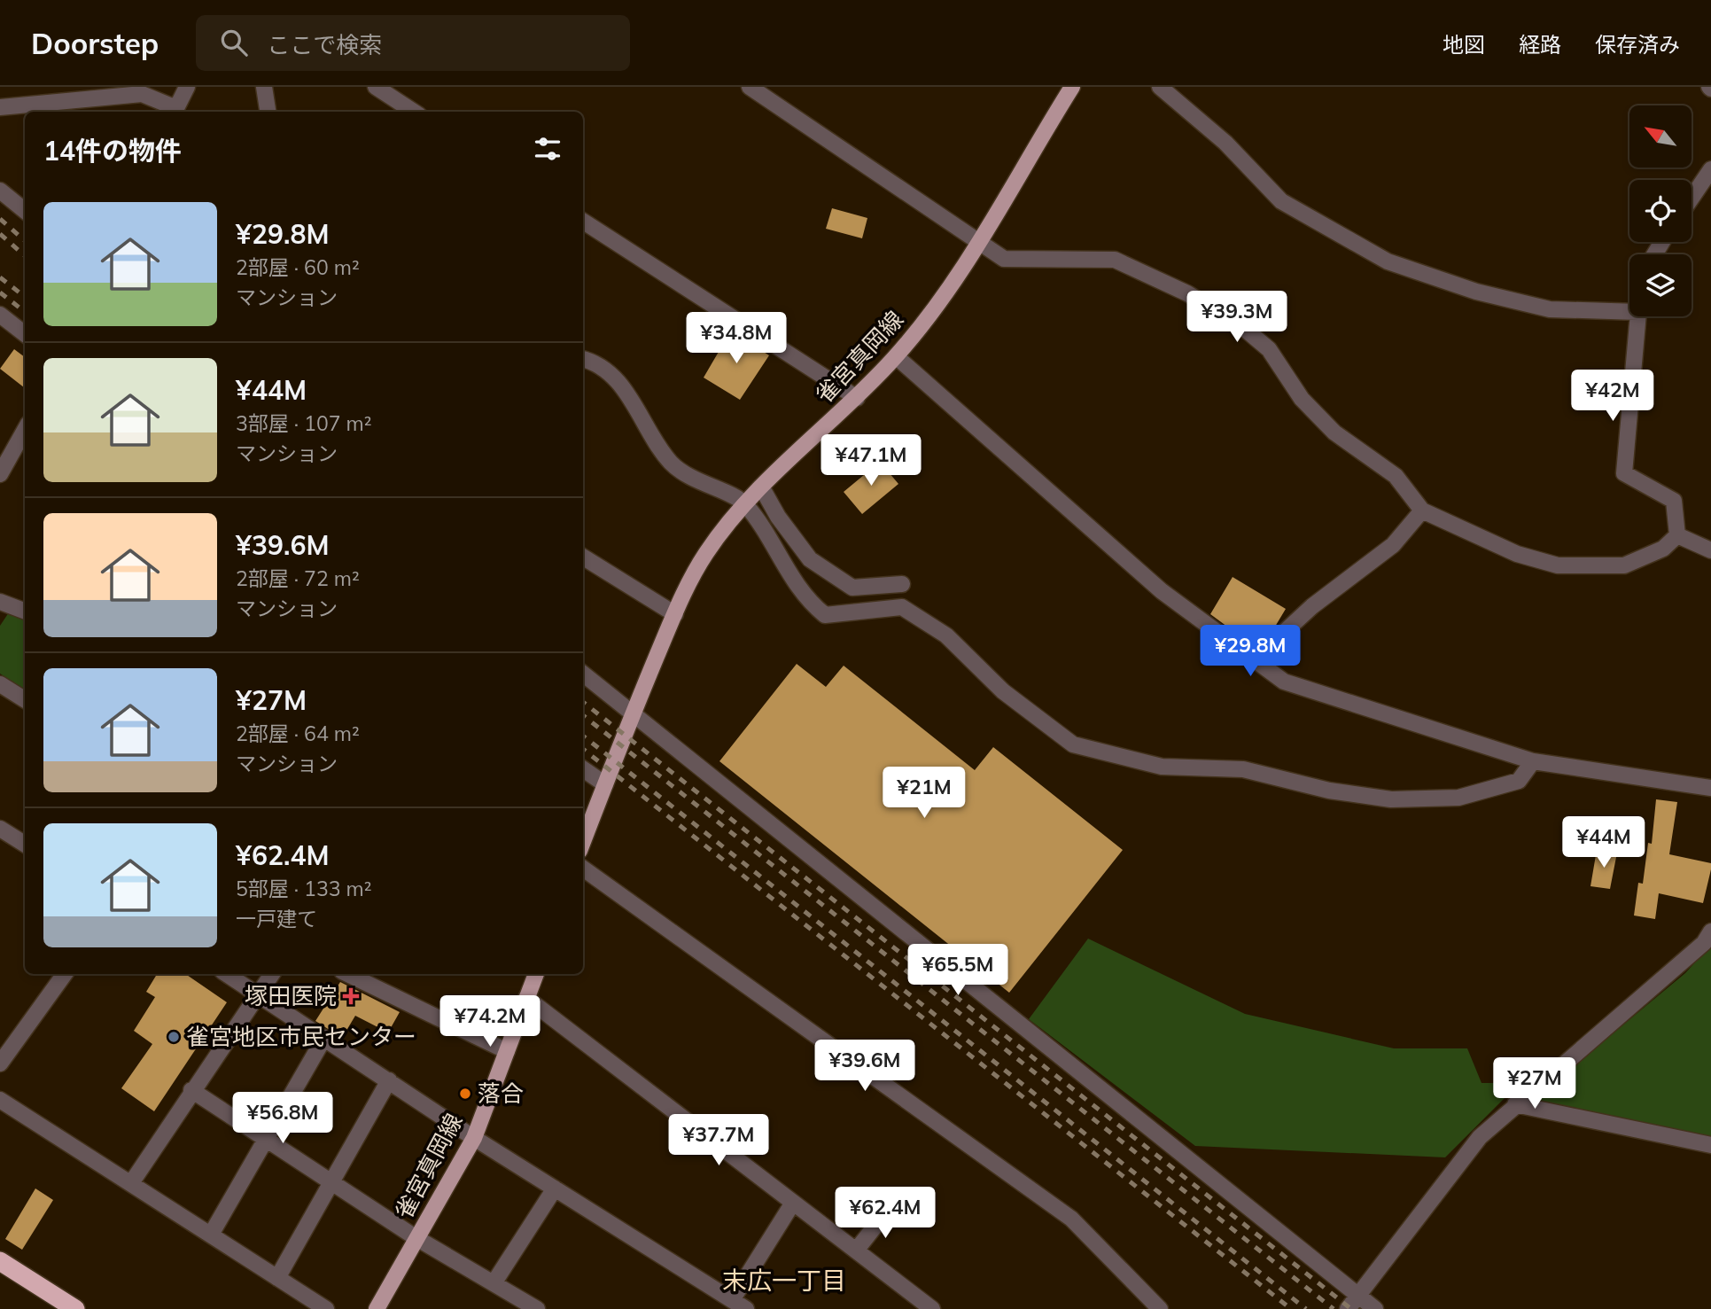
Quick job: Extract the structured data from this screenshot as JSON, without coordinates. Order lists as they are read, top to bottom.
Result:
{
  "streets": {
    "main road": ["雀宮真岡線"]
  },
  "districts": ["末広一丁目"],
  "places": {
    "health": ["塚田医院"],
    "other": ["雀宮地区市民センター", "落合"]
  },
  "north": "top left",
  "page": {
    "header": "Doorstep",
    "search": "ここで検索",
    "nav": ["地図", "経路", "保存済み"],
    "heading": "14件の物件",
    "list": [
      {
        "name": "¥29.8M",
        "note": "2部屋 · 60 m² · マンション"
      },
      {
        "name": "¥44M",
        "note": "3部屋 · 107 m² · マンション"
      },
      {
        "name": "¥39.6M",
        "note": "2部屋 · 72 m² · マンション"
      },
      {
        "name": "¥27M",
        "note": "2部屋 · 64 m² · マンション"
      },
      {
        "name": "¥62.4M",
        "note": "5部屋 · 133 m² · 一戸建て"
      }
    ],
    "price": [
      "¥39.3M",
      "¥34.8M",
      "¥42M",
      "¥47.1M",
      "¥29.8M",
      "¥21M",
      "¥44M",
      "¥65.5M",
      "¥74.2M",
      "¥39.6M",
      "¥27M",
      "¥56.8M",
      "¥37.7M",
      "¥62.4M"
    ]
  }
}
